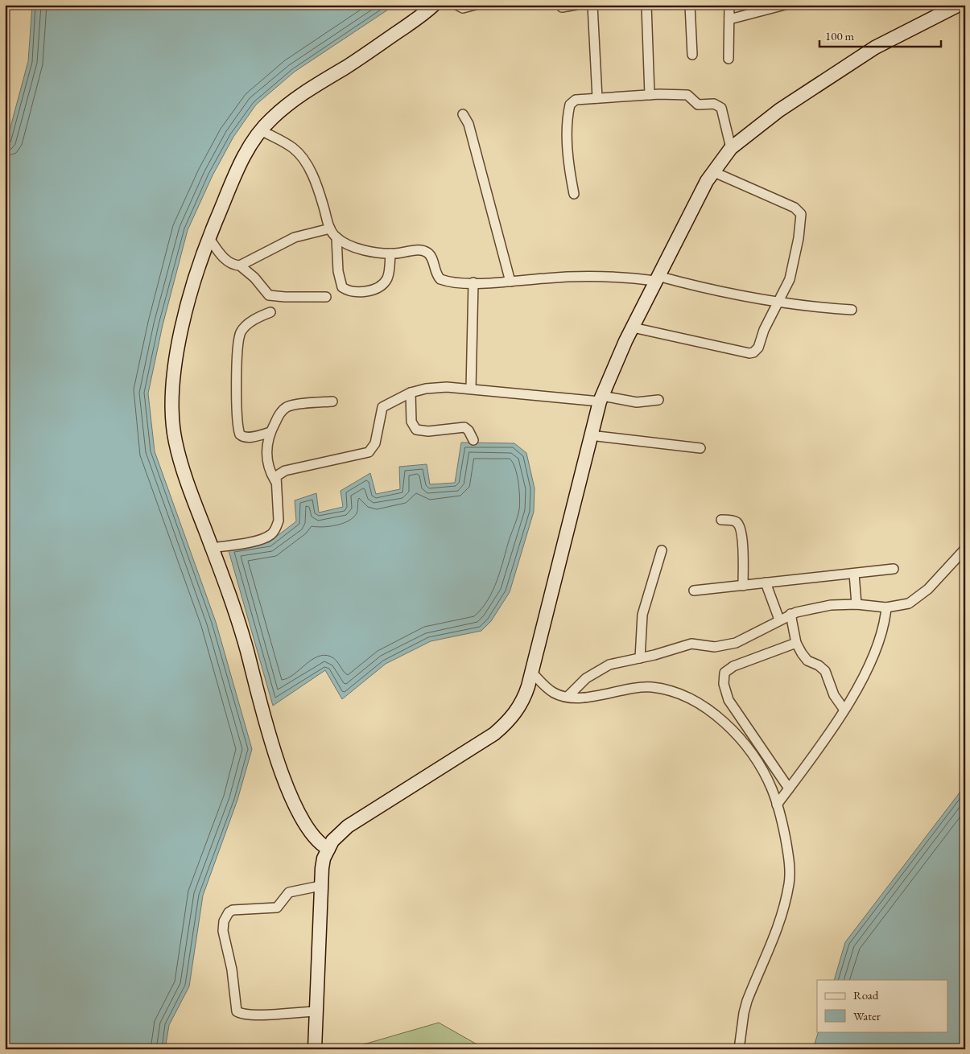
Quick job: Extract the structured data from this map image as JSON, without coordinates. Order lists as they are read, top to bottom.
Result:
{
  "legend": ["Road", "Water"],
  "scale_bar": "100 m"
}
